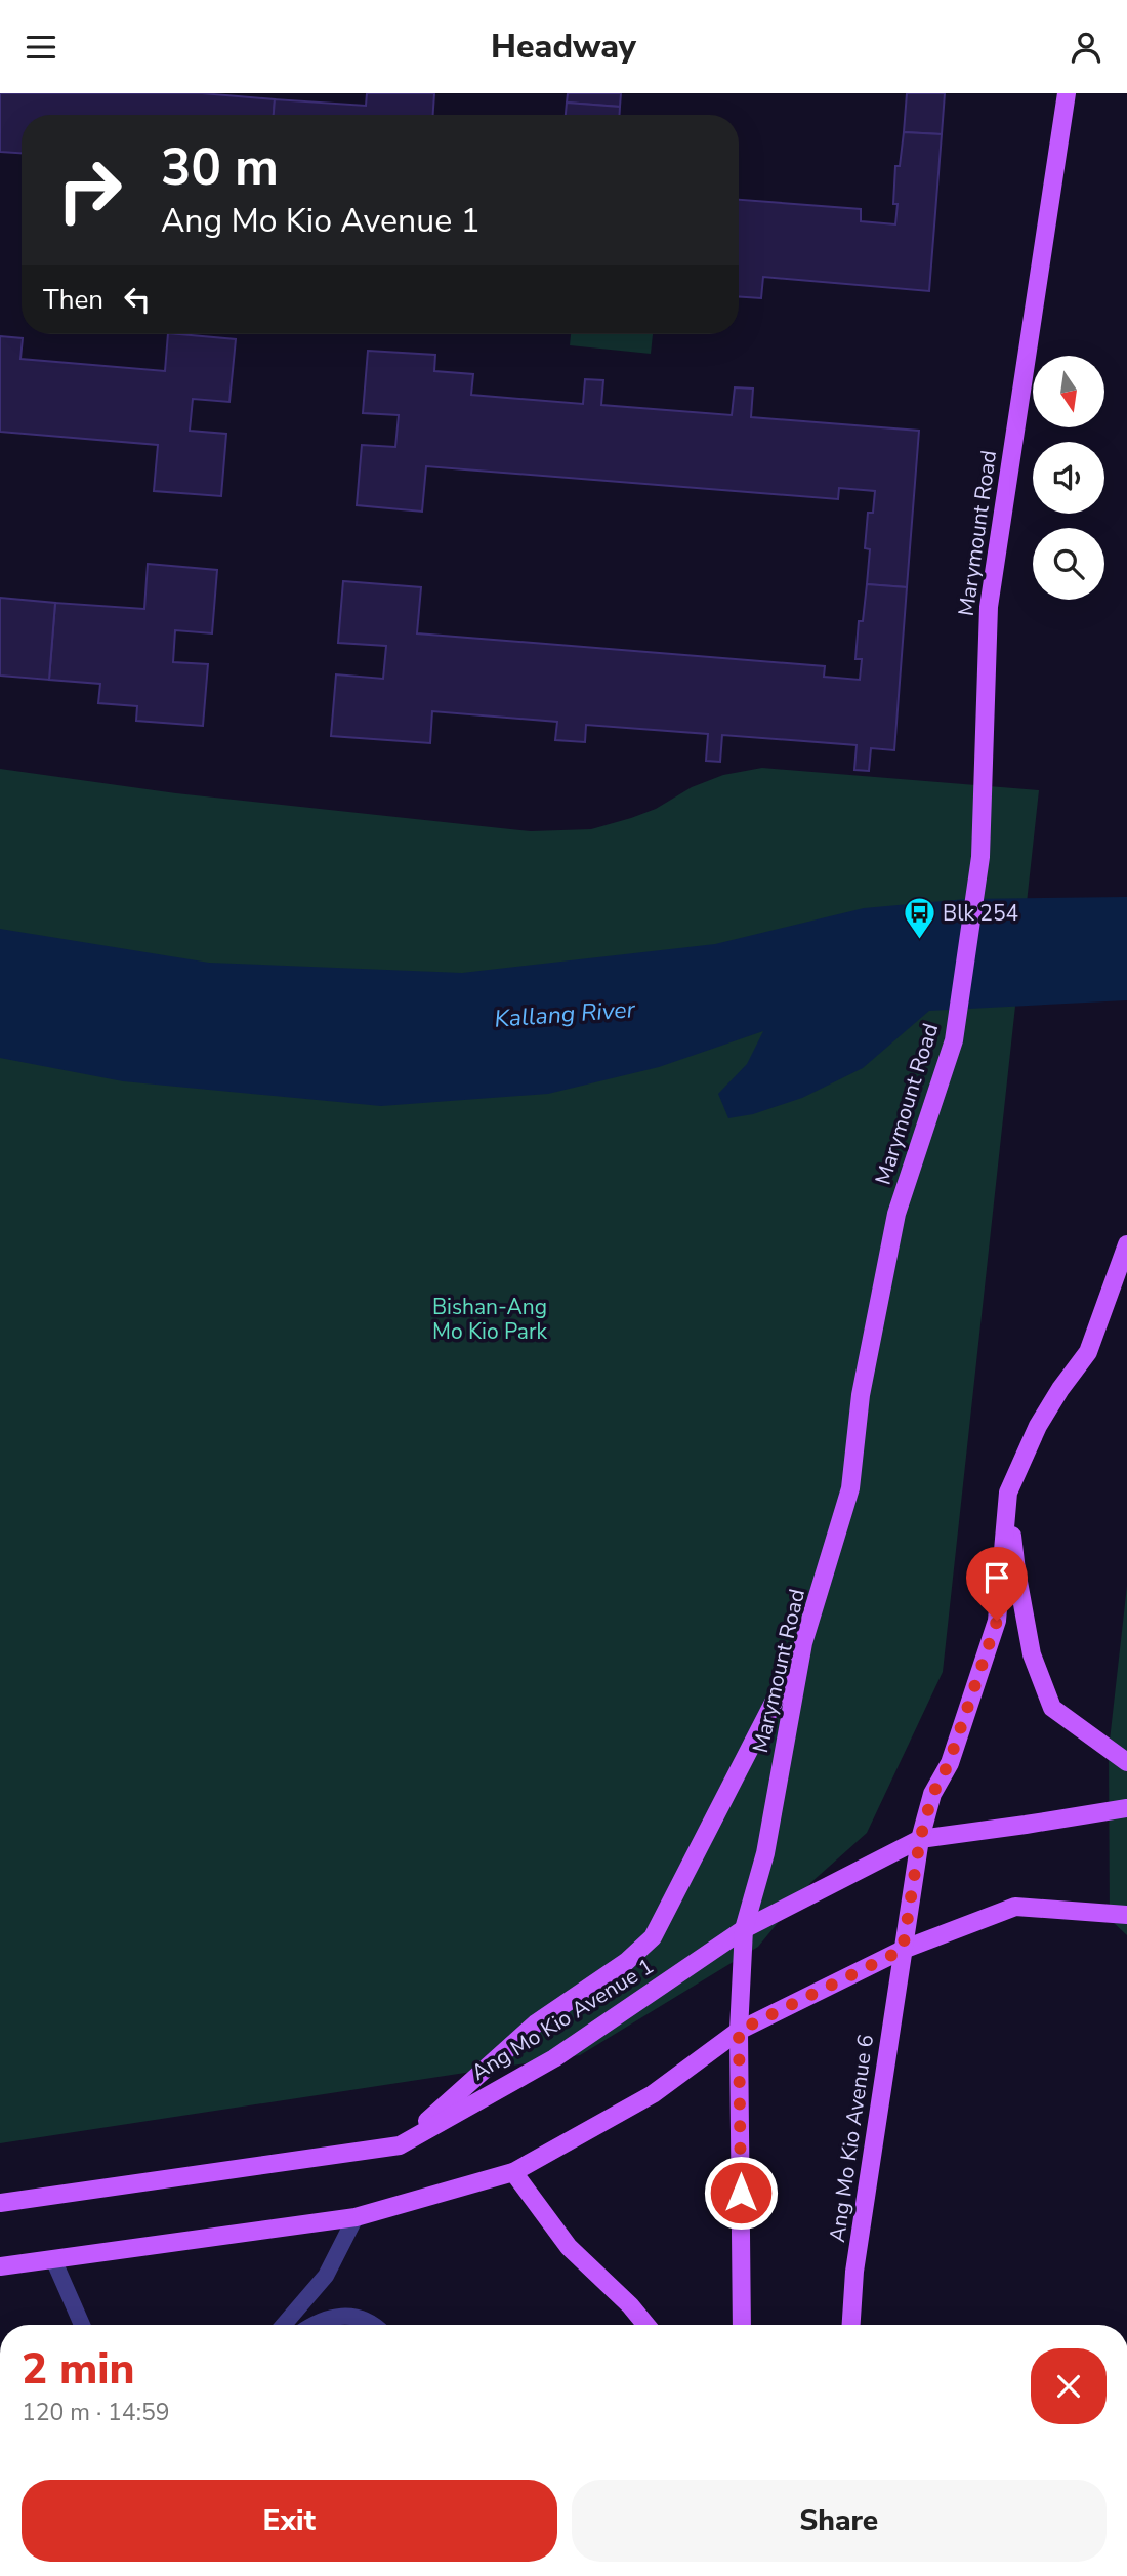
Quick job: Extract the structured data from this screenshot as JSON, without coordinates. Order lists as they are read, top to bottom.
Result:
{
  "streets": {
    "main road": ["Marymount Road", "Ang Mo Kio Avenue 1", "Ang Mo Kio Avenue 6"]
  },
  "crossings": [
    ["Marymount Road", "Ang Mo Kio Avenue 1"]
  ],
  "water": ["Kallang River"],
  "parks": ["Bishan-Ang Mo Kio Park"],
  "places": {
    "bus stop": ["Blk 254"]
  },
  "north": "bottom",
  "page": {
    "header": "Headway",
    "turn": ["30 m", "Ang Mo Kio Avenue 1"],
    "then": "Then",
    "heading": ["2 min", "120 m · 14:59"],
    "buttons": ["Exit", "Share"]
  }
}
